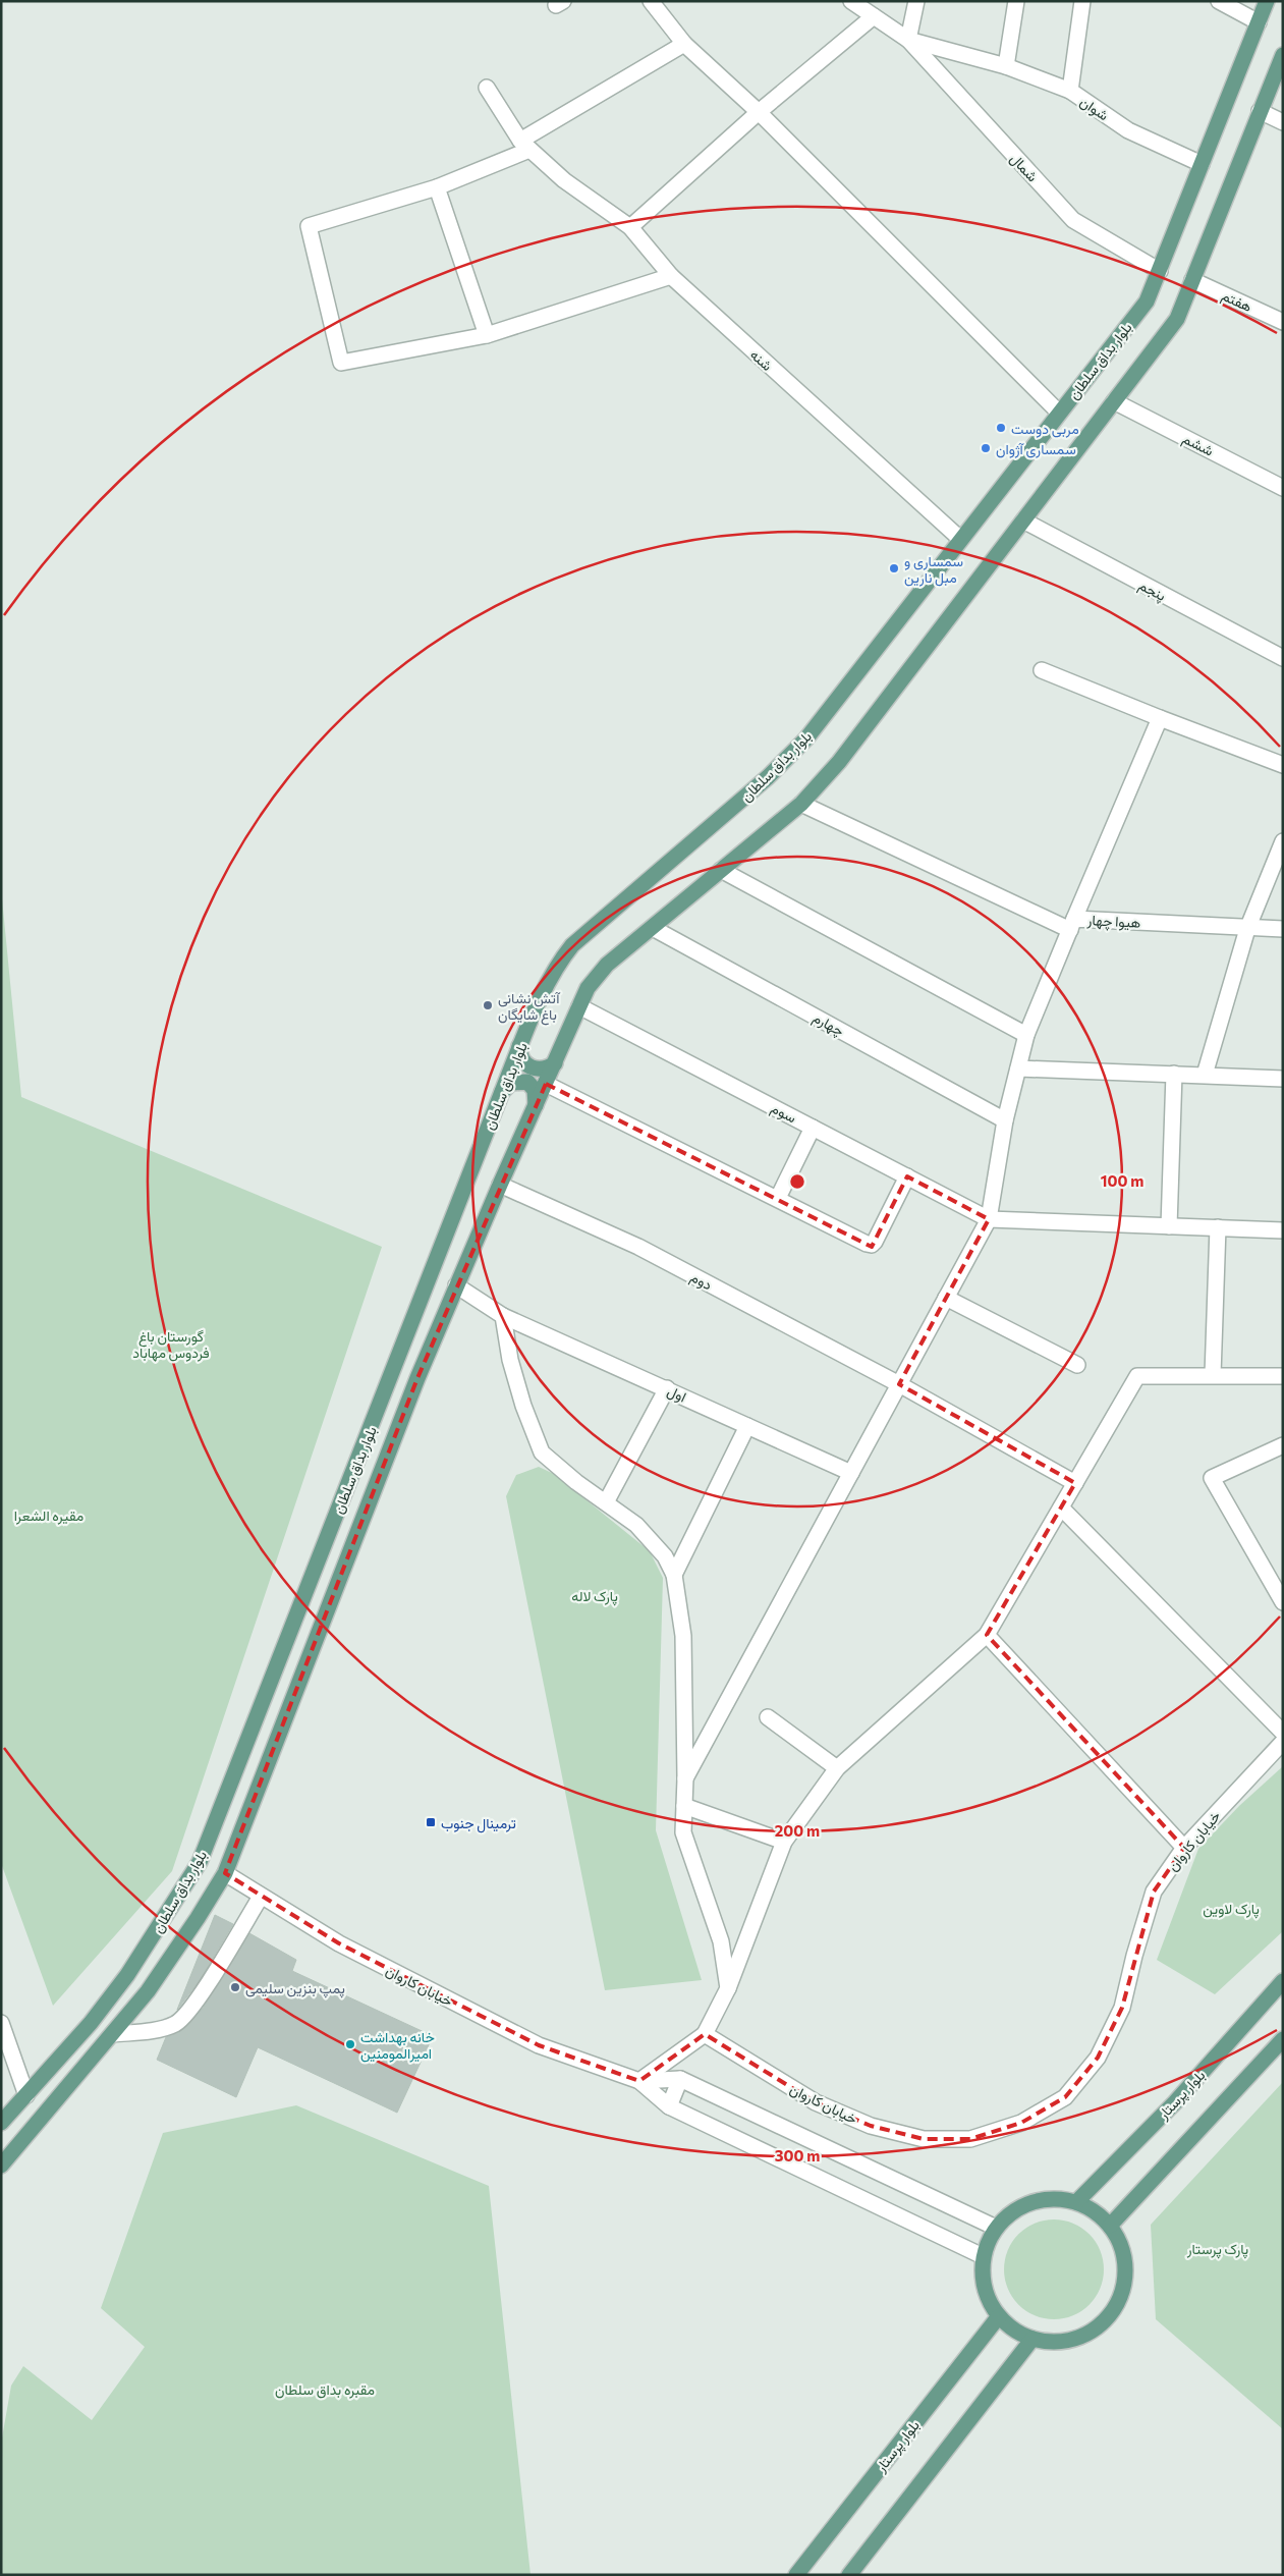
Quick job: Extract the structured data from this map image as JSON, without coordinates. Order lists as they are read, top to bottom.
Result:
{
  "streets": {
    "main road": ["بلوار بداق سلطان", "بلوار پرستار"],
    "street": [
      "شوان",
      "شمال",
      "هفتم",
      "شنه",
      "ششم",
      "پنجم",
      "هیوا چهار",
      "چهارم",
      "سوم",
      "دوم",
      "اول",
      "خیابان کاروان"
    ]
  },
  "crossings": [
    ["شوان", "بلوار بداق سلطان"],
    ["شمال", "بلوار بداق سلطان"],
    ["هفتم", "بلوار بداق سلطان"],
    ["شنه", "بلوار بداق سلطان"],
    ["بلوار بداق سلطان", "ششم"],
    ["بلوار بداق سلطان", "پنجم"],
    ["بلوار بداق سلطان", "چهارم"],
    ["بلوار بداق سلطان", "سوم"],
    ["بلوار بداق سلطان", "دوم"],
    ["بلوار بداق سلطان", "اول"],
    ["بلوار بداق سلطان", "خیابان کاروان"],
    ["هیوا چهار", "چهارم"],
    ["هیوا چهار", "سوم"],
    ["هیوا چهار", "دوم"],
    ["هیوا چهار", "اول"]
  ],
  "parks": [
    "گورستان باغ فردوس مهاباد",
    "مقیره الشعرا",
    "پارک لاله",
    "پارک لاوین",
    "پارک پرستار",
    "مقبره بداق سلطان"
  ],
  "places": {
    "other": [
      "مربی دوست",
      "سمساری آژوان",
      "سمساری و مبل نارین",
      "آتش نشانی باغ شایگان",
      "پمپ بنزین سلیمی",
      "خانه بهداشت امیرالمومنین"
    ],
    "transit": ["ترمینال جنوب"]
  },
  "rings": ["100 m", "200 m", "300 m"]
}
